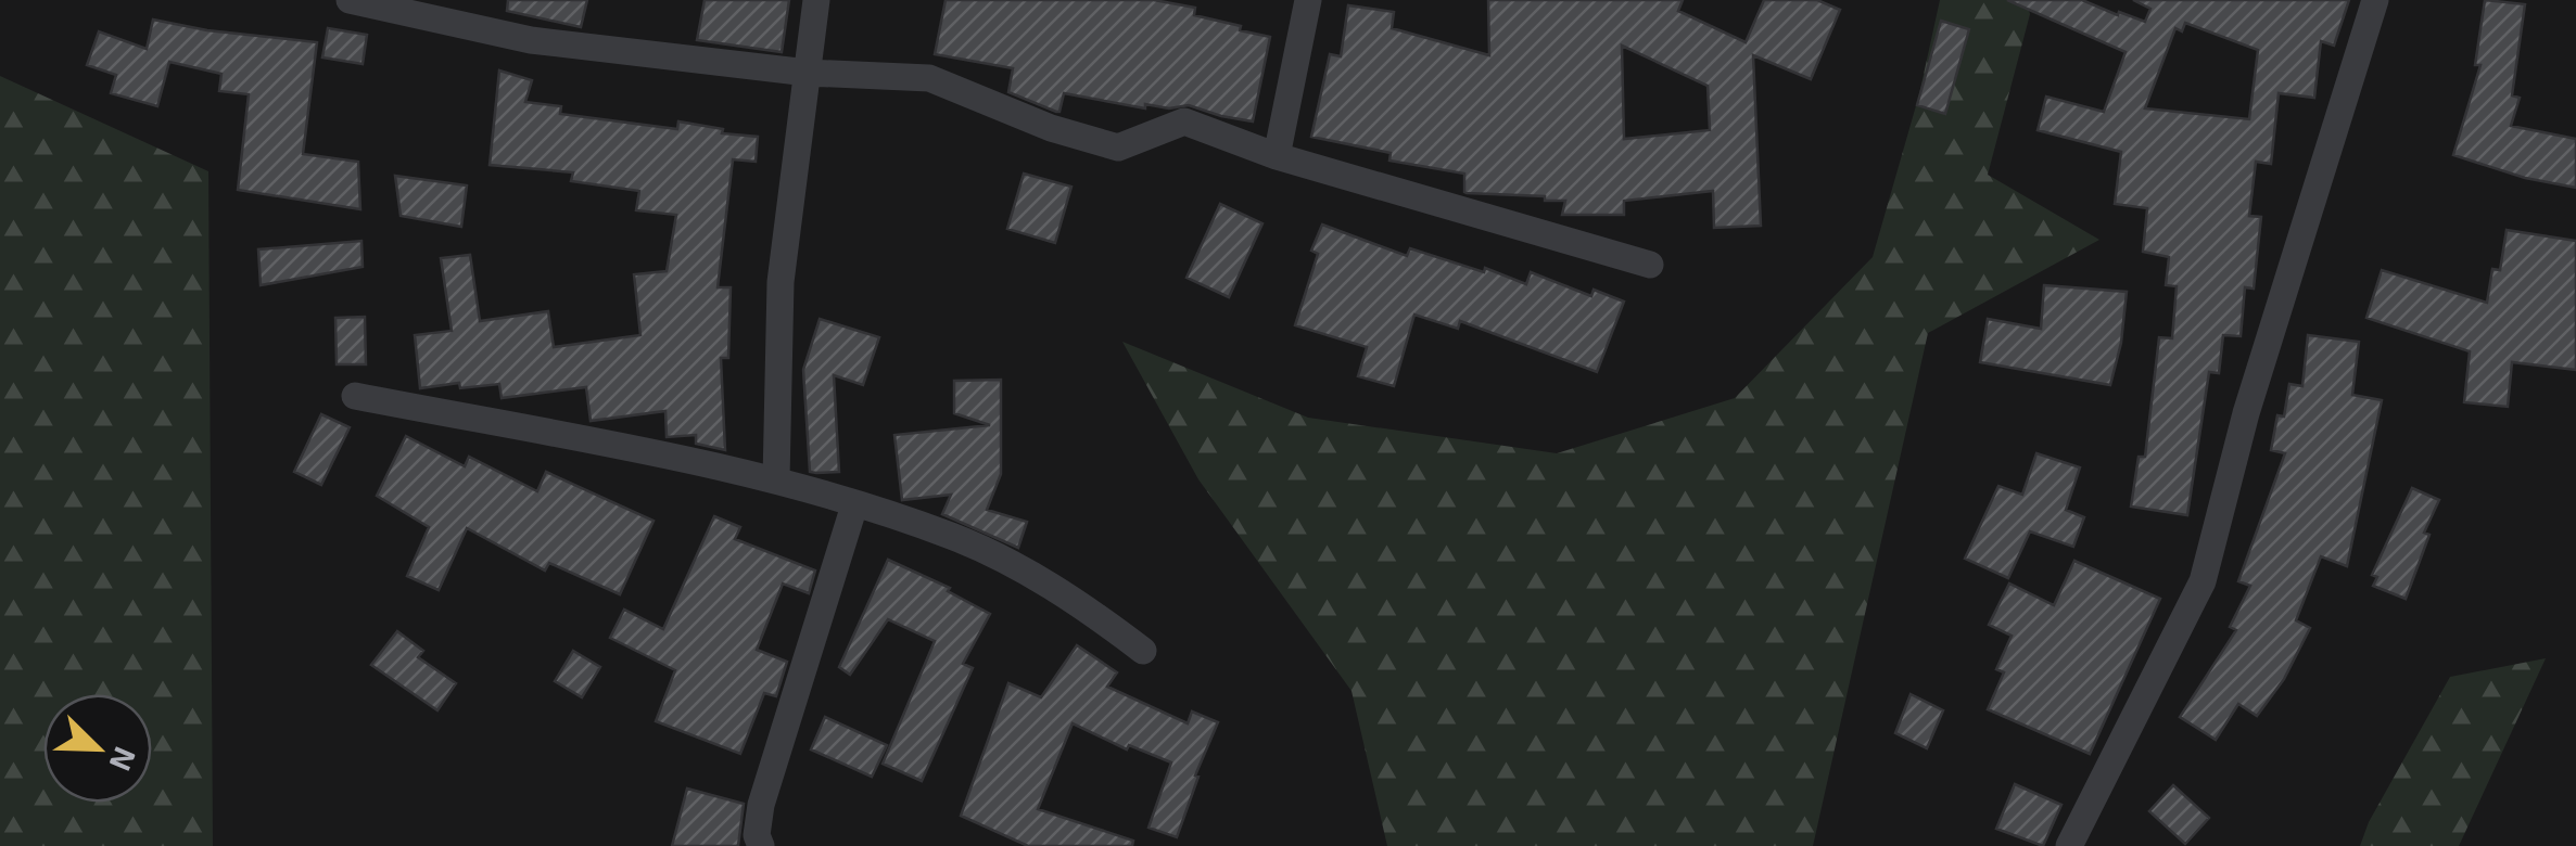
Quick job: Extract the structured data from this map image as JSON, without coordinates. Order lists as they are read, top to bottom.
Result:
{
  "north": "bottom right"
}
